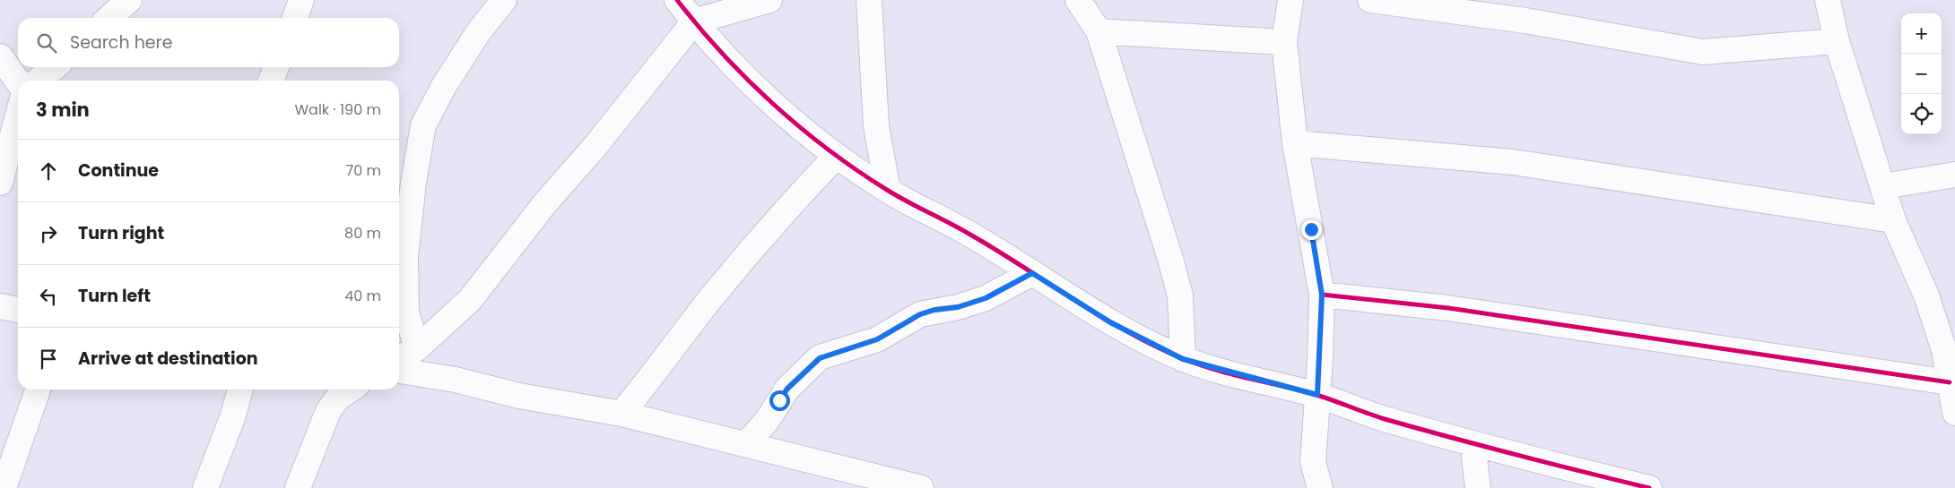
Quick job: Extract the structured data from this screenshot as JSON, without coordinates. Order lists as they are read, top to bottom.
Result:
{
  "page": {
    "map_buttons": ["+", "−"],
    "search": "Search here",
    "heading": ["3 min", "Walk · 190 m"],
    "list": [
      ["Continue", "70 m"],
      ["Turn right", "80 m"],
      ["Turn left", "40 m"],
      "Arrive at destination"
    ]
  }
}
